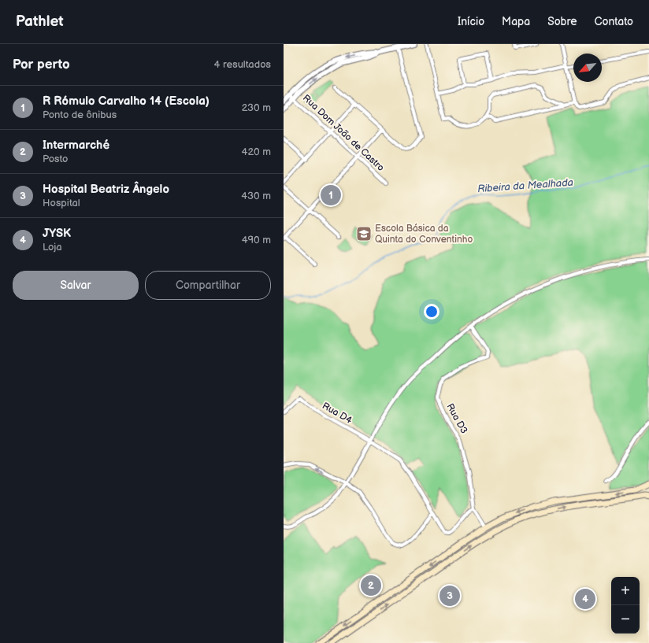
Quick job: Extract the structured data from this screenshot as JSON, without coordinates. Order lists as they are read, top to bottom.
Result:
{
  "streets": {
    "street": ["Rua Dom João de Castro", "Rua D4", "Rua D3"]
  },
  "crossings": [
    ["Rua D4", "Rua D3"]
  ],
  "water": ["Ribeira da Mealhada"],
  "places": {
    "school or university": ["Escola Básica da Quinta do Conventinho"]
  },
  "north": "bottom left",
  "page": {
    "header": "Pathlet",
    "nav": [
      "Início",
      "Mapa",
      "Sobre",
      "Contato"
    ],
    "heading": ["Por perto", "4 resultados"],
    "list": [
      {
        "mark": "1",
        "name": "R Rómulo Carvalho 14 (Escola)",
        "note": "Ponto de ônibus",
        "value": "230 m"
      },
      {
        "mark": "2",
        "name": "Intermarché",
        "note": "Posto",
        "value": "420 m"
      },
      {
        "mark": "3",
        "name": "Hospital Beatriz Ângelo",
        "note": "Hospital",
        "value": "430 m"
      },
      {
        "mark": "4",
        "name": "JYSK",
        "note": "Loja",
        "value": "490 m"
      }
    ],
    "pins": [
      "1",
      "2",
      "3",
      "4"
    ],
    "buttons": ["Salvar", "Compartilhar"],
    "map_buttons": ["+", "−"]
  }
}
